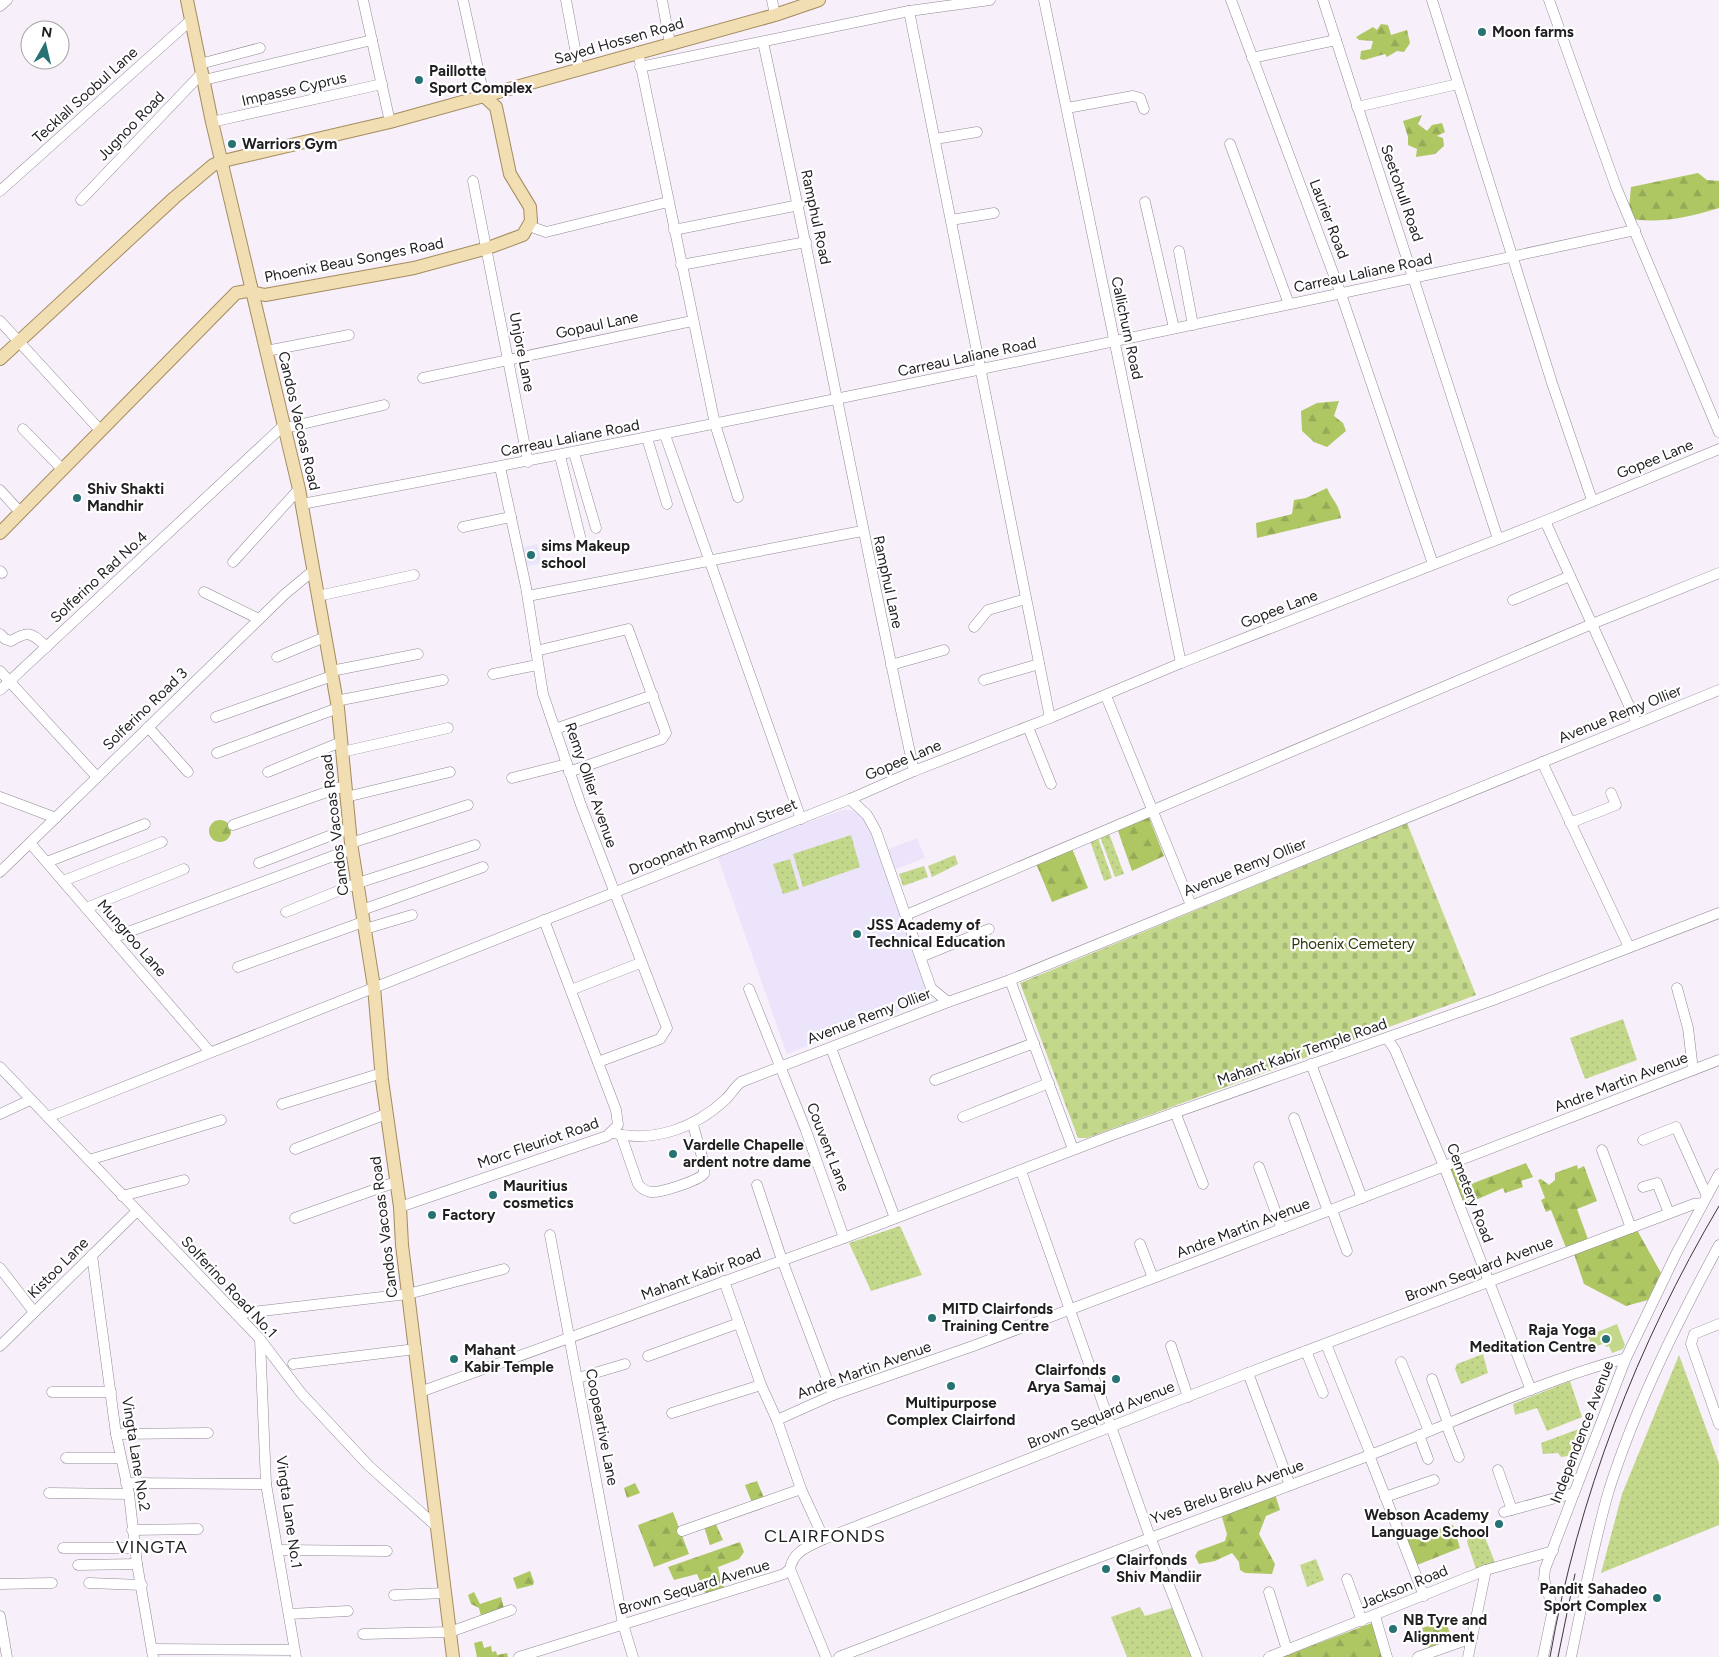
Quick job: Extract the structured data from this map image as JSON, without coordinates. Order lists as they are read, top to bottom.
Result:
{
  "streets": {
    "main road": ["Sayed Hossen Road", "Phoenix Beau Songes Road", "Candos Vacoas Road"],
    "street": [
      "Impasse Cyprus",
      "Tecklall Soobul Lane",
      "Jugnoo Road",
      "Seetohull Road",
      "Ramphul Road",
      "Laurier Road",
      "Carreau Laliane Road",
      "Gopaul Lane",
      "Callichurn Road",
      "Unjore Lane",
      "Gopee Lane",
      "Solferino Rad No.4",
      "Ramphul Lane",
      "Solferino Road 3",
      "Avenue Remy Ollier",
      "Remy Ollier Avenue",
      "Droopnath Ramphul Street",
      "Mungroo Lane",
      "Mahant Kabir Temple Road",
      "Andre Martin Avenue",
      "Morc Fleuriot Road",
      "Couvent Lane",
      "Cemetery Road",
      "Kistoo Lane",
      "Brown Sequard Avenue",
      "Mahant Kabir Road",
      "Solferino Road No.1",
      "Coopeartive Lane",
      "Independence Avenue",
      "Vingta Lane No.2",
      "Yves Brelu Brelu Avenue",
      "Vingta Lane No.1",
      "Jackson Road"
    ]
  },
  "crossings": [
    ["Sayed Hossen Road", "Candos Vacoas Road"],
    ["Impasse Cyprus", "Candos Vacoas Road"],
    ["Tecklall Soobul Lane", "Candos Vacoas Road"],
    ["Jugnoo Road", "Candos Vacoas Road"],
    ["Seetohull Road", "Carreau Laliane Road"],
    ["Seetohull Road", "Gopee Lane"],
    ["Ramphul Road", "Carreau Laliane Road"],
    ["Ramphul Road", "Ramphul Lane"],
    ["Laurier Road", "Carreau Laliane Road"],
    ["Laurier Road", "Gopee Lane"],
    ["Phoenix Beau Songes Road", "Unjore Lane"],
    ["Phoenix Beau Songes Road", "Candos Vacoas Road"],
    ["Carreau Laliane Road", "Callichurn Road"],
    ["Carreau Laliane Road", "Unjore Lane"],
    ["Carreau Laliane Road", "Candos Vacoas Road"],
    ["Carreau Laliane Road", "Ramphul Lane"],
    ["Carreau Laliane Road", "Remy Ollier Avenue"],
    ["Gopaul Lane", "Unjore Lane"],
    ["Callichurn Road", "Gopee Lane"],
    ["Candos Vacoas Road", "Solferino Rad No.4"],
    ["Candos Vacoas Road", "Solferino Road 3"],
    ["Candos Vacoas Road", "Droopnath Ramphul Street"],
    ["Candos Vacoas Road", "Morc Fleuriot Road"],
    ["Candos Vacoas Road", "Mahant Kabir Road"],
    ["Candos Vacoas Road", "Solferino Road No.1"],
    ["Gopee Lane", "Ramphul Lane"],
    ["Gopee Lane", "Droopnath Ramphul Street"],
    ["Solferino Road 3", "Mungroo Lane"],
    ["Avenue Remy Ollier", "Couvent Lane"],
    ["Remy Ollier Avenue", "Droopnath Ramphul Street"],
    ["Remy Ollier Avenue", "Morc Fleuriot Road"],
    ["Droopnath Ramphul Street", "Mungroo Lane"],
    ["Droopnath Ramphul Street", "Morc Fleuriot Road"],
    ["Droopnath Ramphul Street", "Solferino Road No.1"],
    ["Mahant Kabir Temple Road", "Cemetery Road"],
    ["Mahant Kabir Temple Road", "Mahant Kabir Road"],
    ["Andre Martin Avenue", "Cemetery Road"],
    ["Couvent Lane", "Mahant Kabir Road"],
    ["Cemetery Road", "Brown Sequard Avenue"],
    ["Cemetery Road", "Yves Brelu Brelu Avenue"],
    ["Kistoo Lane", "Solferino Road No.1"],
    ["Kistoo Lane", "Vingta Lane No.2"],
    ["Brown Sequard Avenue", "Coopeartive Lane"],
    ["Brown Sequard Avenue", "Independence Avenue"],
    ["Mahant Kabir Road", "Coopeartive Lane"],
    ["Solferino Road No.1", "Vingta Lane No.1"],
    ["Independence Avenue", "Yves Brelu Brelu Avenue"],
    ["Independence Avenue", "Jackson Road"]
  ],
  "districts": ["CLAIRFONDS", "VINGTA"],
  "parks": ["Phoenix Cemetery"],
  "places": [
    "Moon farms",
    "Paillotte Sport Complex",
    "Warriors Gym",
    "Shiv Shakti Mandhir",
    "sims Makeup school",
    "JSS Academy of Technical Education",
    "Vardelle Chapelle ardent notre dame",
    "Mauritius cosmetics",
    "Factory",
    "MITD Clairfonds Training Centre",
    "Raja Yoga Meditation Centre",
    "Mahant Kabir Temple",
    "Clairfonds Arya Samaj",
    "Multipurpose Complex Clairfond",
    "Webson Academy Language School",
    "Clairfonds Shiv Mandiir",
    "Pandit Sahadeo Sport Complex",
    "NB Tyre and Alignment"
  ],
  "north": "top"
}
